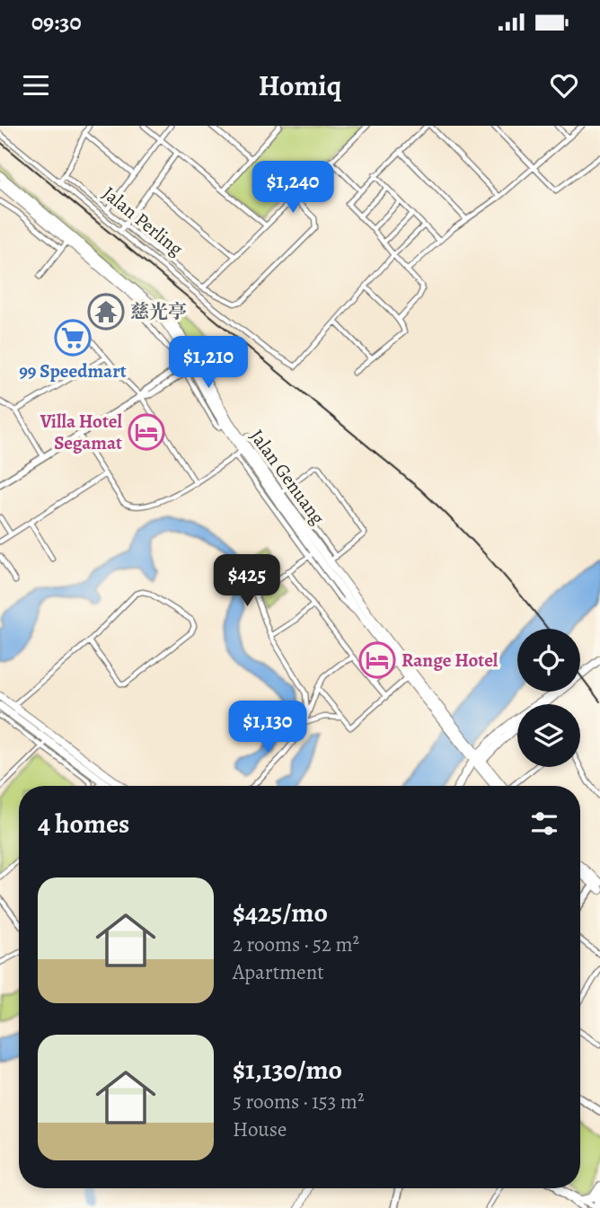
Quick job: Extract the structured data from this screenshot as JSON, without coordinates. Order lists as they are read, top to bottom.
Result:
{
  "streets": {
    "main road": ["Jalan Genuang"],
    "street": ["Jalan Perling"]
  },
  "places": {
    "temple": ["慈光亭"],
    "supermarket": ["99 Speedmart"],
    "hotel": ["Villa Hotel Segamat", "Range Hotel"]
  },
  "page": {
    "status": "09:30",
    "header": "Homiq",
    "price": [
      "$1,240",
      "$1,210",
      "$425",
      "$1,130"
    ],
    "heading": "4 homes",
    "list": [
      {
        "name": "$425/mo",
        "note": "2 rooms · 52 m² · Apartment"
      },
      {
        "name": "$1,130/mo",
        "note": "5 rooms · 153 m² · House"
      }
    ]
  }
}
